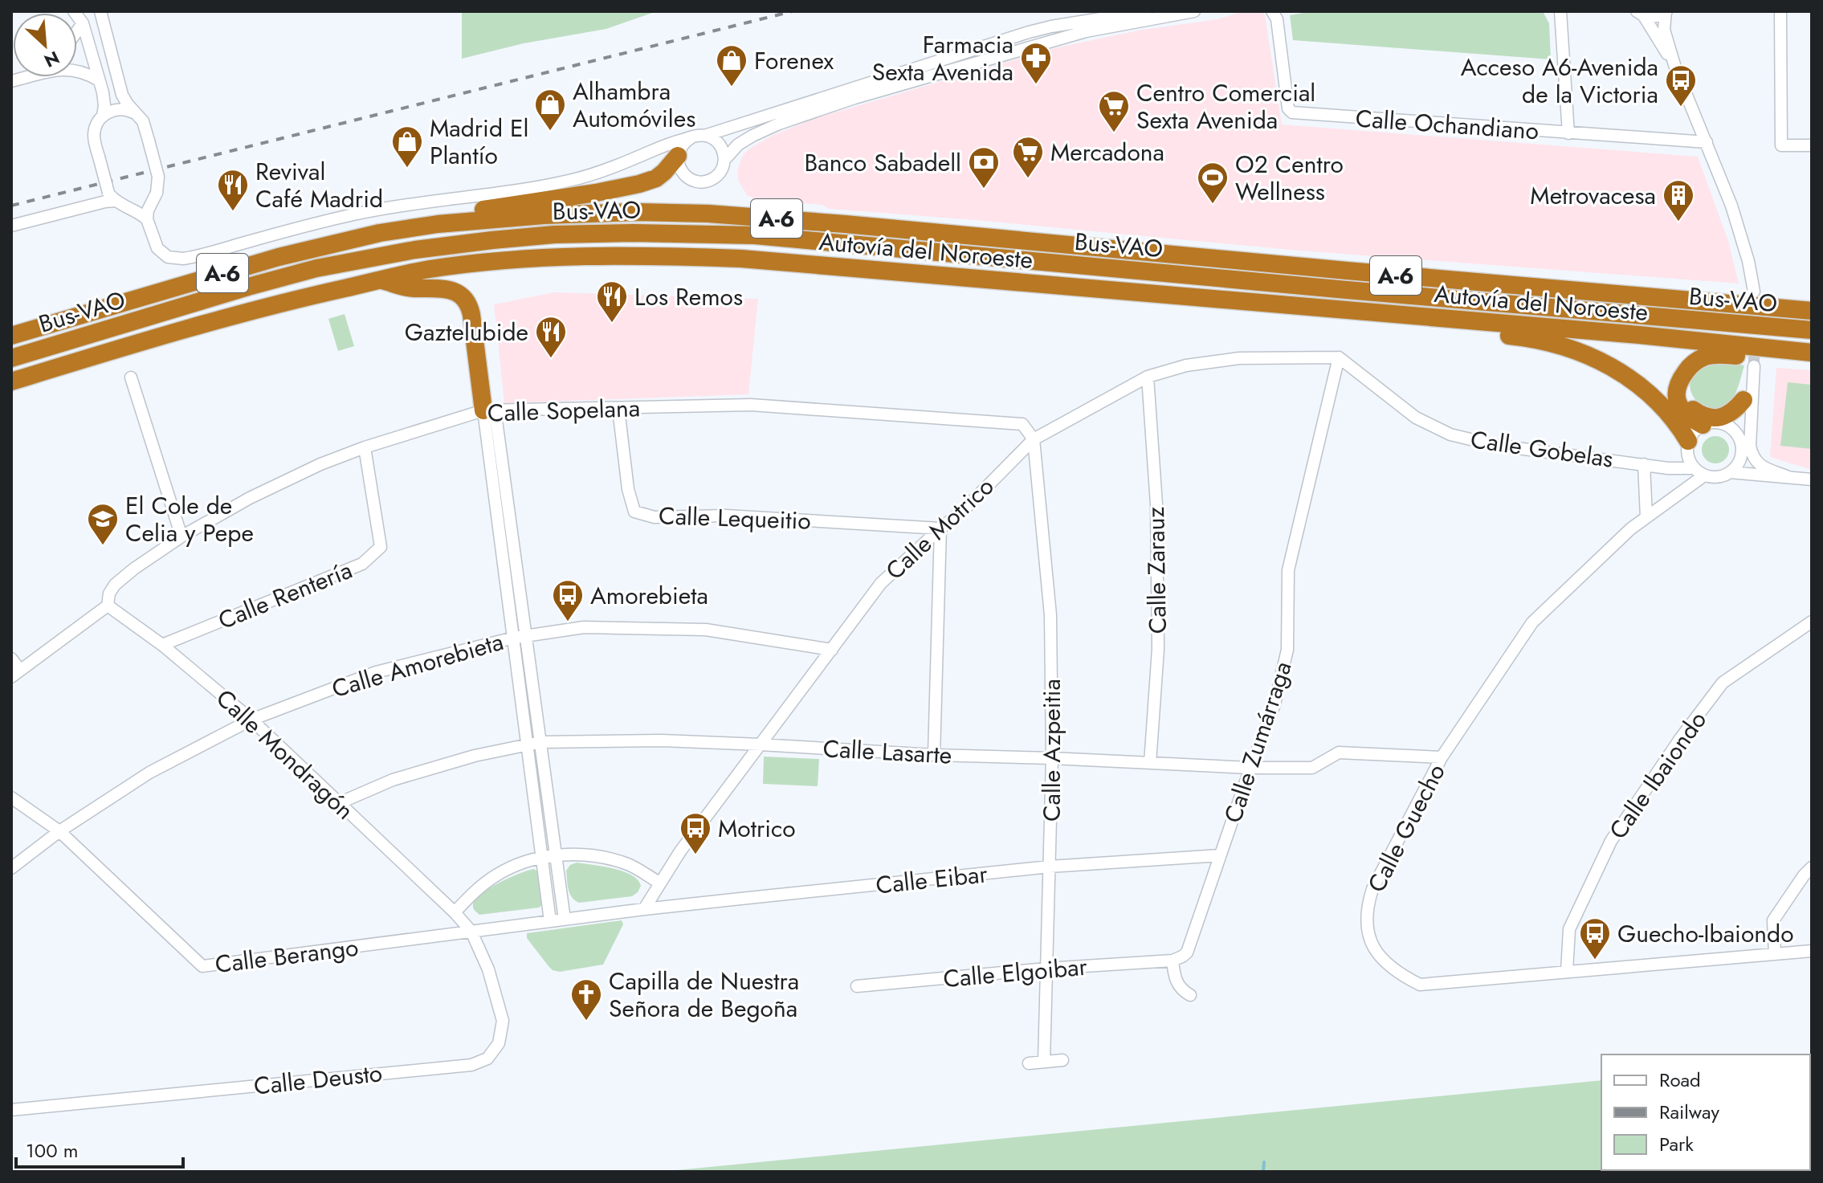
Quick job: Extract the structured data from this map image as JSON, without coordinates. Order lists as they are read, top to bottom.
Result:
{
  "streets": {
    "highway": ["Bus-VAO", "A-6", "Autovía del Noroeste"],
    "street": [
      "Calle Ochandiano",
      "Calle Sopelana",
      "Calle Gobelas",
      "Calle Lequeitio",
      "Calle Motrico",
      "Calle Zarauz",
      "Calle Rentería",
      "Calle Amorebieta",
      "Calle Zumárraga",
      "Calle Azpeitia",
      "Calle Lasarte",
      "Calle Mondragón",
      "Calle Ibaiondo",
      "Calle Guecho",
      "Calle Eibar",
      "Calle Berango",
      "Calle Elgoibar",
      "Calle Deusto"
    ]
  },
  "crossings": [
    ["Calle Sopelana", "Calle Lequeitio"],
    ["Calle Sopelana", "Calle Motrico"],
    ["Calle Sopelana", "Calle Rentería"],
    ["Calle Sopelana", "Calle Azpeitia"],
    ["Calle Sopelana", "Calle Mondragón"],
    ["Calle Gobelas", "Calle Motrico"],
    ["Calle Gobelas", "Calle Zumárraga"],
    ["Calle Gobelas", "Calle Guecho"],
    ["Calle Lequeitio", "Calle Motrico"],
    ["Calle Motrico", "Calle Zarauz"],
    ["Calle Motrico", "Calle Amorebieta"],
    ["Calle Motrico", "Calle Zumárraga"],
    ["Calle Motrico", "Calle Azpeitia"],
    ["Calle Motrico", "Calle Lasarte"],
    ["Calle Motrico", "Calle Eibar"],
    ["Calle Zarauz", "Calle Lasarte"],
    ["Calle Rentería", "Calle Mondragón"],
    ["Calle Amorebieta", "Calle Mondragón"],
    ["Calle Amorebieta", "Calle Berango"],
    ["Calle Zumárraga", "Calle Lasarte"],
    ["Calle Zumárraga", "Calle Eibar"],
    ["Calle Zumárraga", "Calle Elgoibar"],
    ["Calle Azpeitia", "Calle Lasarte"],
    ["Calle Azpeitia", "Calle Eibar"],
    ["Calle Azpeitia", "Calle Elgoibar"],
    ["Calle Lasarte", "Calle Mondragón"],
    ["Calle Lasarte", "Calle Guecho"],
    ["Calle Mondragón", "Calle Eibar"],
    ["Calle Mondragón", "Calle Berango"],
    ["Calle Mondragón", "Calle Deusto"],
    ["Calle Ibaiondo", "Calle Guecho"],
    ["Calle Eibar", "Calle Berango"],
    ["Calle Eibar", "Calle Deusto"],
    ["Calle Berango", "Calle Deusto"]
  ],
  "places": {
    "pharmacy": ["Farmacia Sexta Avenida"],
    "shop": ["Forenex", "Alhambra Automóviles", "Madrid El Plantío"],
    "bus stop": [
      "Acceso A6-Avenida de la Victoria",
      "Amorebieta",
      "Motrico",
      "Guecho-Ibaiondo"
    ],
    "supermarket": ["Centro Comercial Sexta Avenida", "Mercadona"],
    "bank": ["Banco Sabadell"],
    "sports": ["O2 Centro Wellness"],
    "restaurant": ["Revival Café Madrid", "Los Remos", "Gaztelubide"],
    "building": ["Metrovacesa"],
    "school or university": ["El Cole de Celia y Pepe"],
    "church": ["Capilla de Nuestra Señora de Begoña"]
  },
  "legend": ["Road", "Railway", "Park"],
  "scale_bar": "100 m",
  "north": "bottom right"
}
